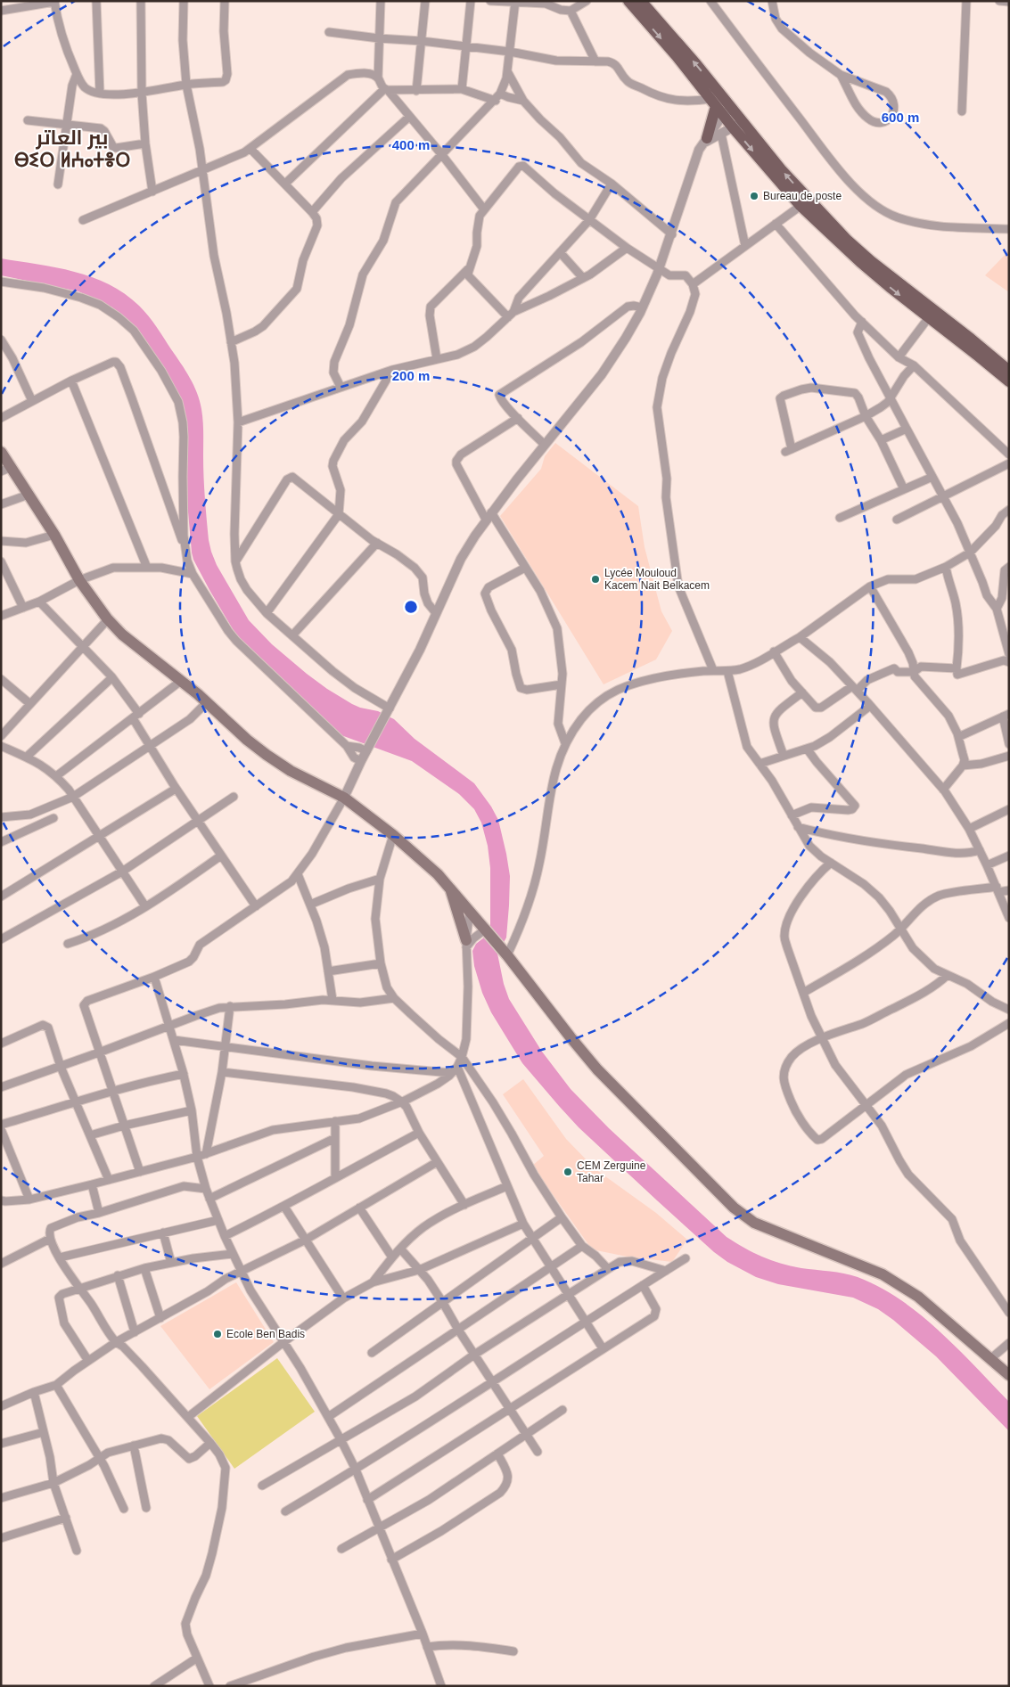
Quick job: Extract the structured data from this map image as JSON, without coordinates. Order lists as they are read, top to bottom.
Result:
{
  "districts": ["بير العاتر ⴱⵉⵔ ⵍⵄⴰⵜⴻⵔ"],
  "places": [
    "Bureau de poste",
    "Lycée Mouloud Kacem Nait Belkacem",
    "CEM Zerguine Tahar",
    "Ecole Ben Badis"
  ],
  "rings": ["600 m", "400 m", "200 m"]
}
